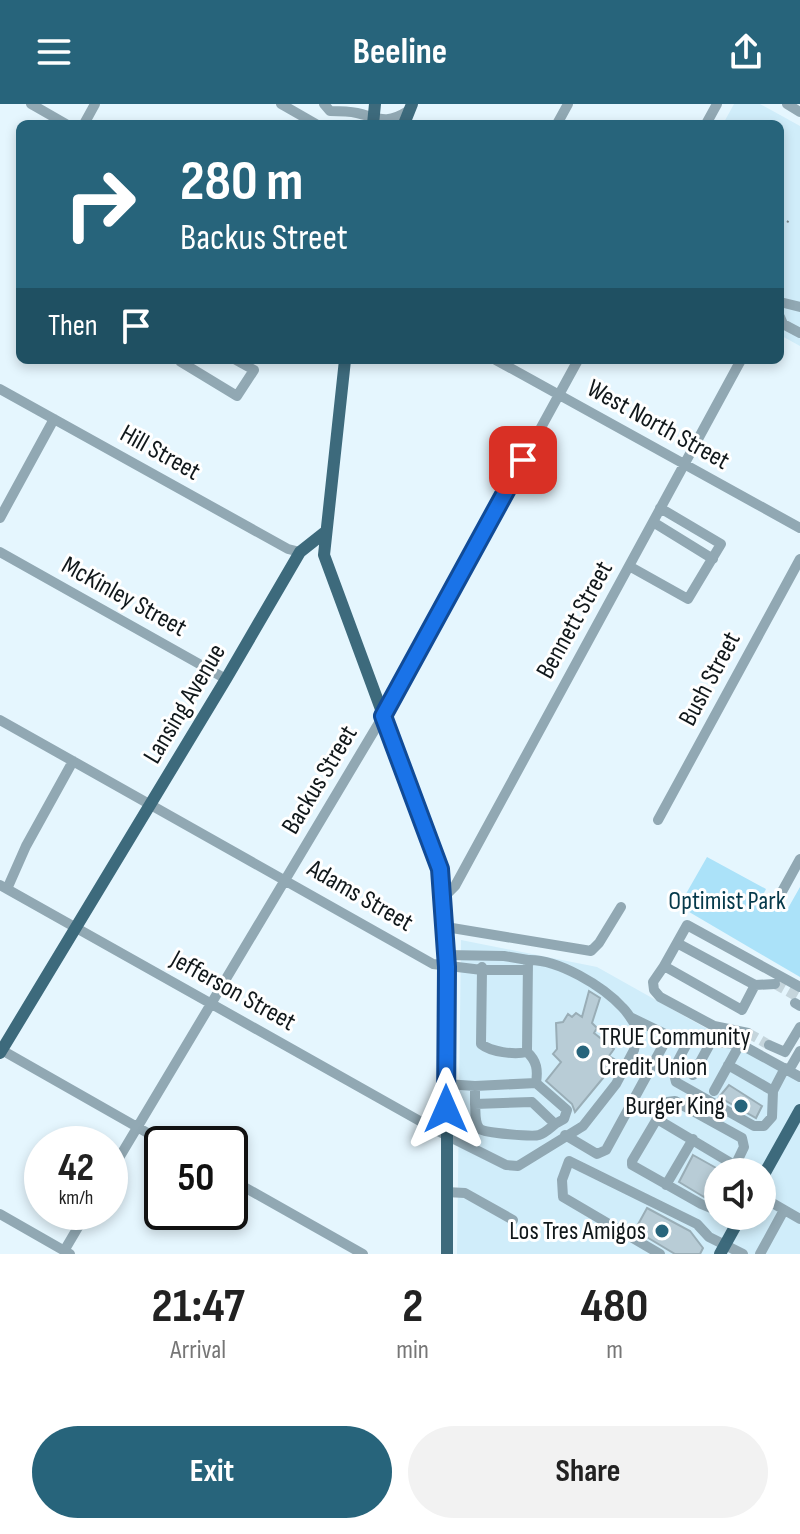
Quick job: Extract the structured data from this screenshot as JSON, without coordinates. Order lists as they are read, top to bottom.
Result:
{
  "streets": {
    "main road": ["Lansing Avenue"],
    "street": [
      "West North Street",
      "Hill Street",
      "McKinley Street",
      "Bennett Street",
      "Bush Street",
      "Backus Street",
      "Adams Street",
      "Jefferson Street"
    ]
  },
  "crossings": [
    ["West North Street", "Bennett Street"],
    ["West North Street", "Backus Street"],
    ["Hill Street", "Lansing Avenue"],
    ["McKinley Street", "Lansing Avenue"],
    ["Lansing Avenue", "Adams Street"],
    ["Lansing Avenue", "Jefferson Street"],
    ["Backus Street", "Adams Street"],
    ["Backus Street", "Jefferson Street"]
  ],
  "parks": ["Optimist Park"],
  "places": ["TRUE Community Credit Union", "Burger King", "Los Tres Amigos"],
  "page": {
    "header": "Beeline",
    "turn": ["280 m", "Backus Street"],
    "then": "Then",
    "speed": "42 km/h",
    "limit": "50",
    "eta": [
      "21:47",
      "Arrival",
      "2",
      "min",
      "480",
      "m"
    ],
    "buttons": ["Exit", "Share"]
  }
}
